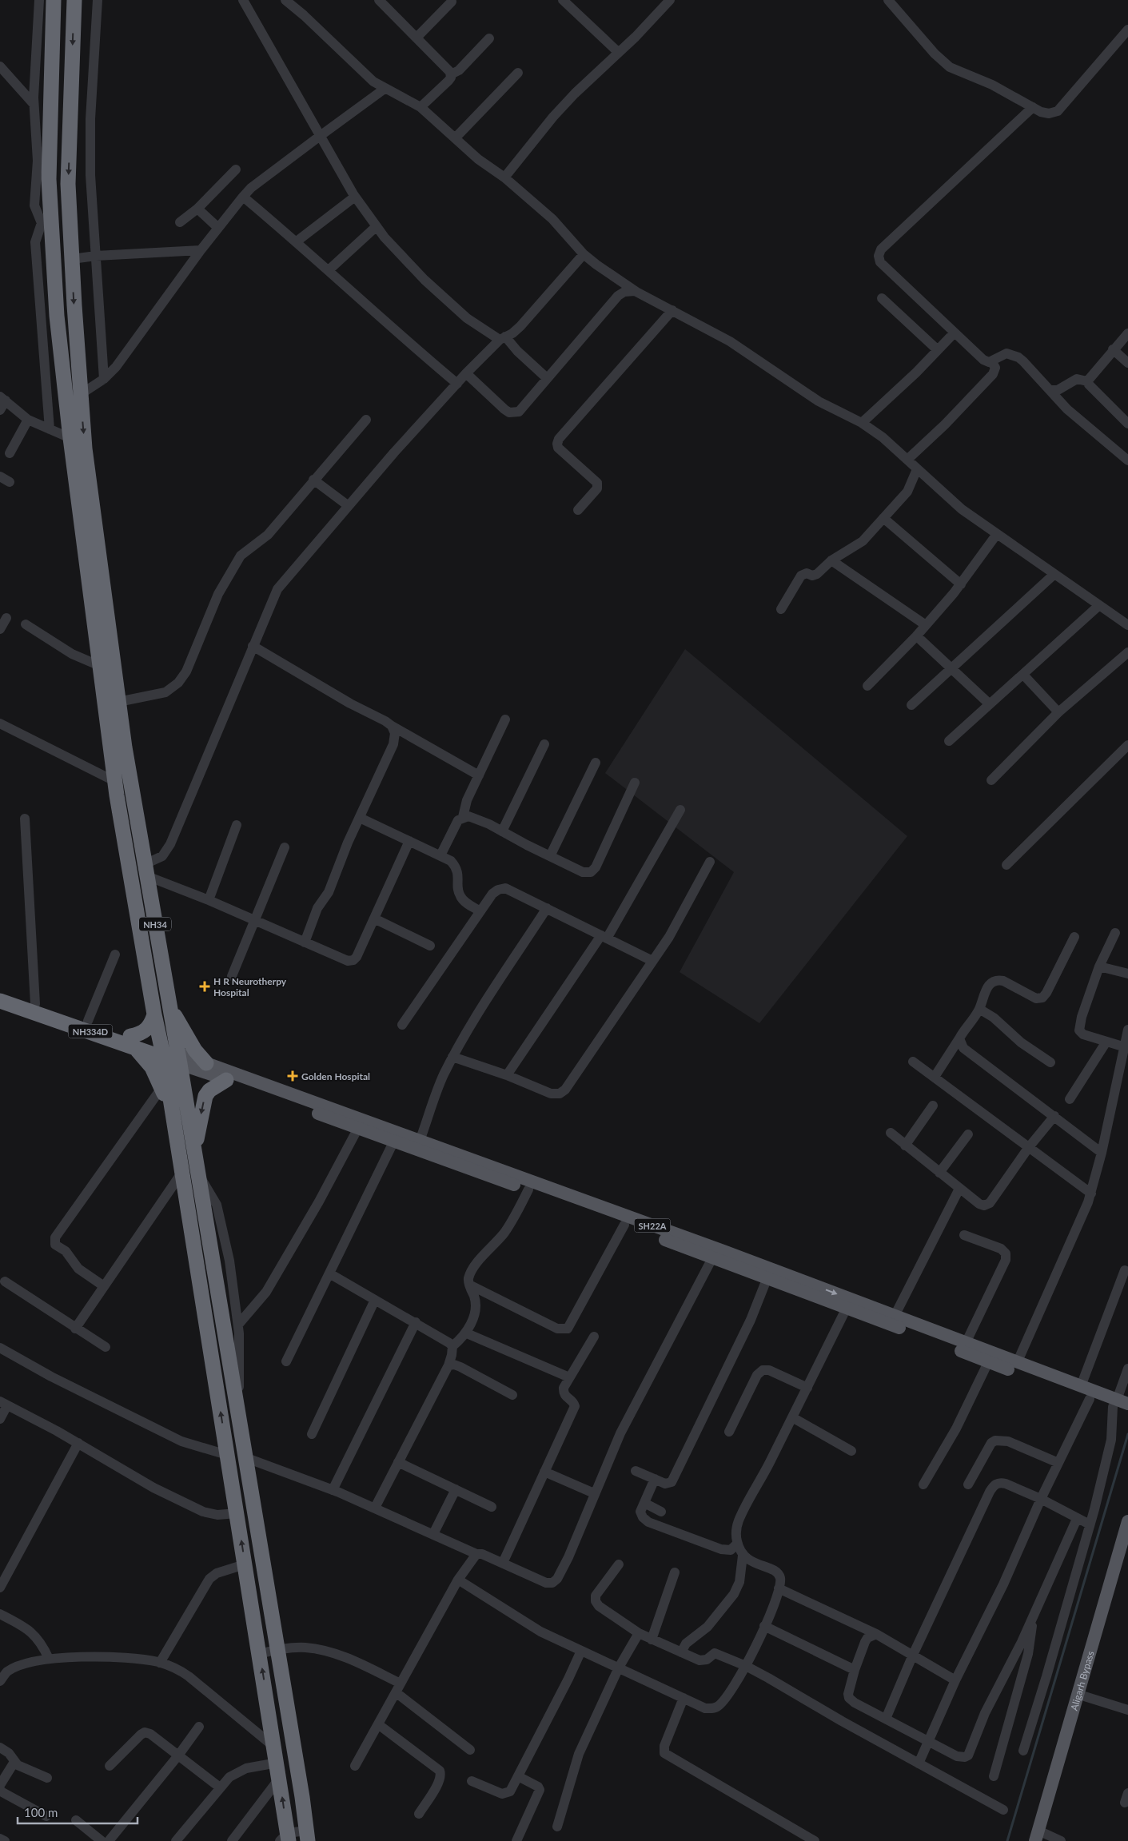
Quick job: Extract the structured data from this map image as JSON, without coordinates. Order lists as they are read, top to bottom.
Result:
{
  "streets": {
    "highway": ["NH34", "NH334D"],
    "main road": ["SH22A", "Aligarh Bypass"]
  },
  "crossings": [
    ["NH34", "NH334D"],
    ["NH34", "SH22A"],
    ["NH334D", "SH22A"]
  ],
  "places": {
    "health": ["H R Neurotherpy Hospital", "Golden Hospital"]
  },
  "scale_bar": "100 m"
}
